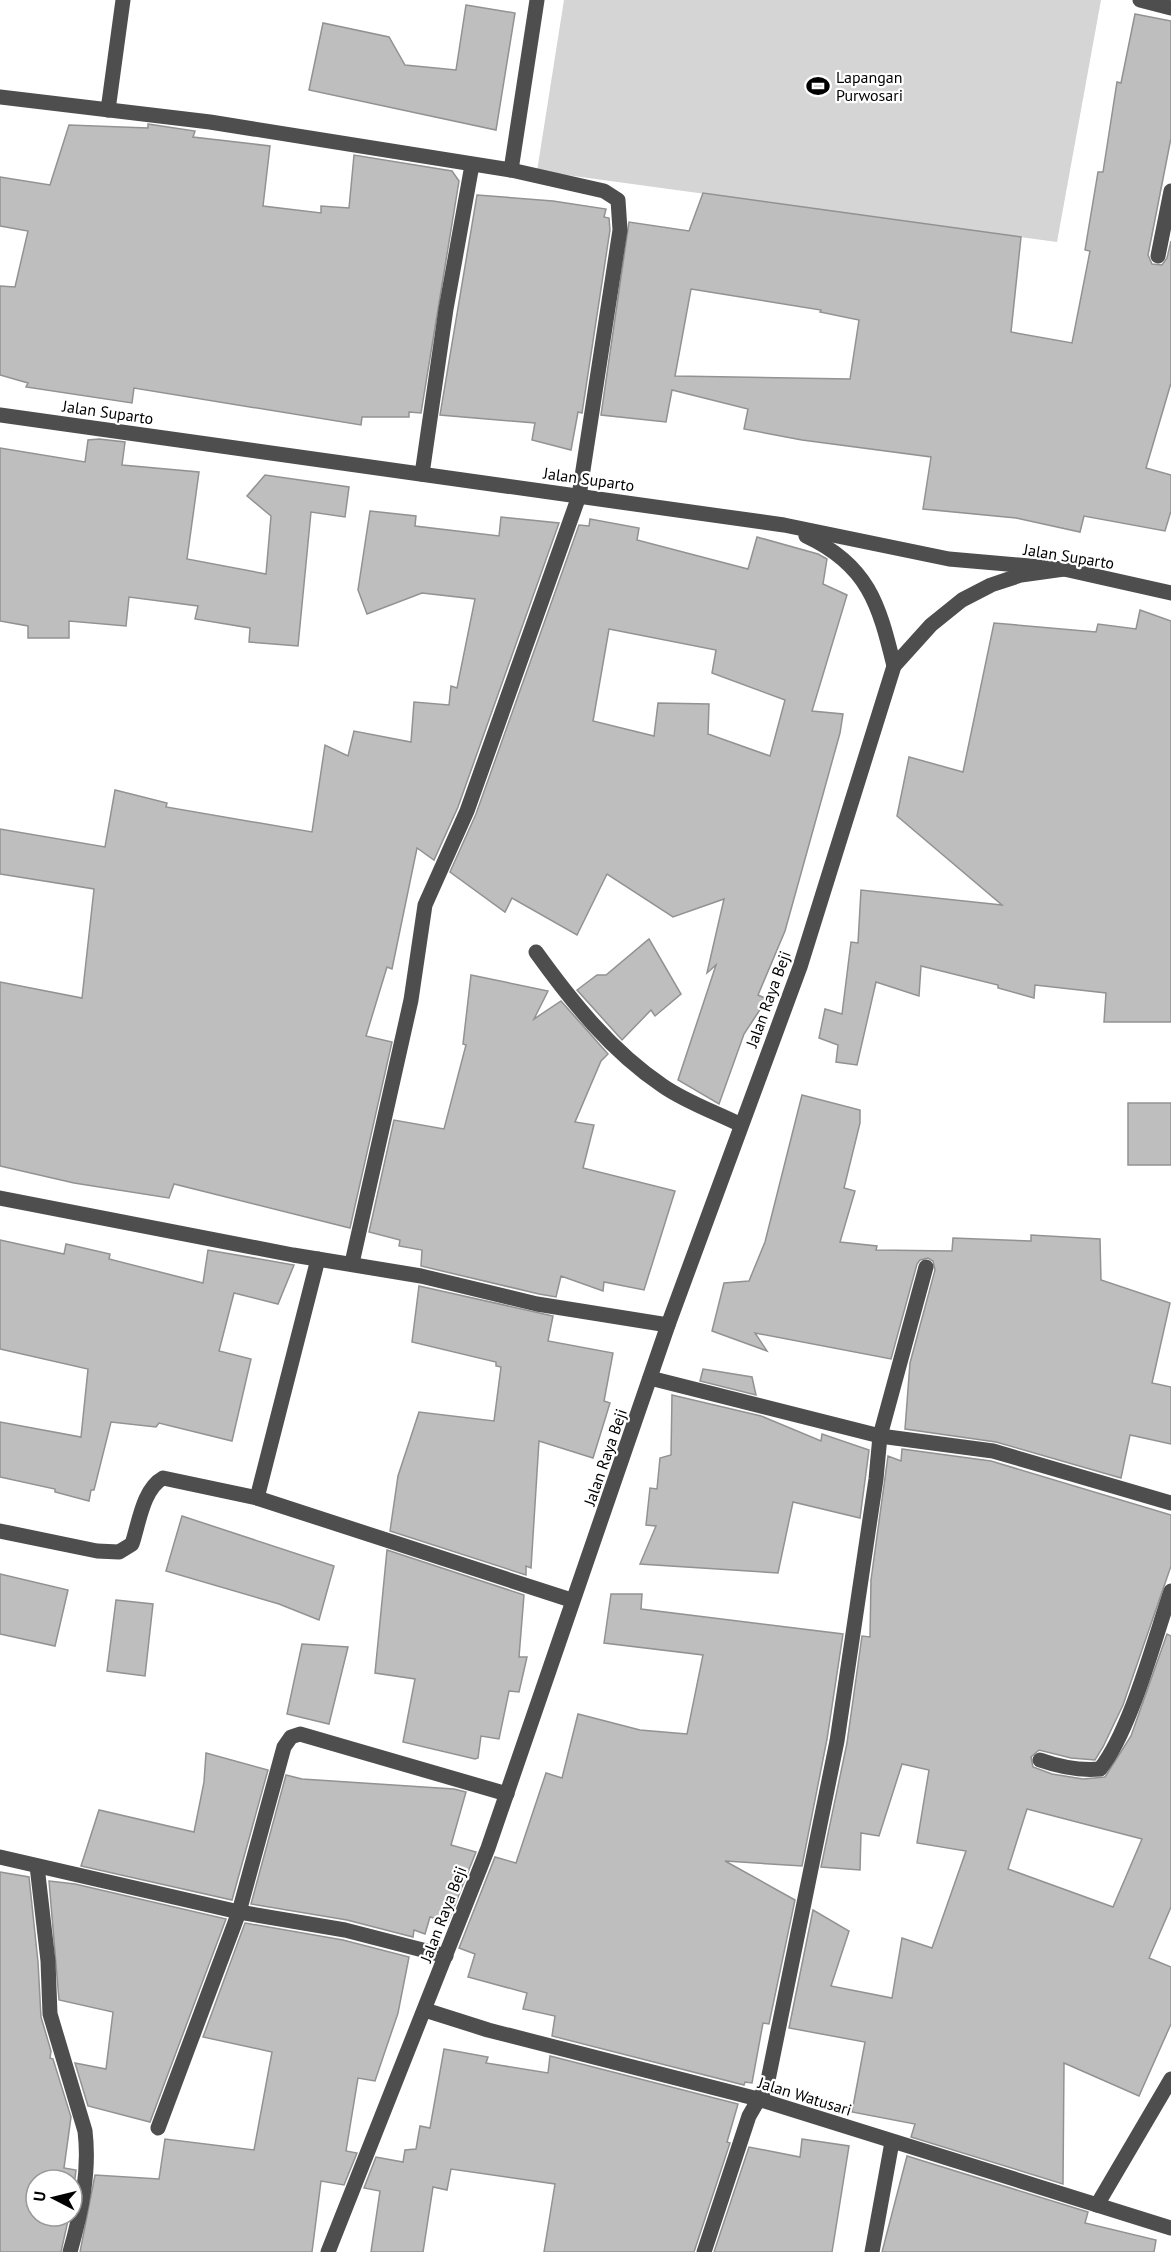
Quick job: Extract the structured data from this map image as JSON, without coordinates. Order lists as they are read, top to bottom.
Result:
{
  "streets": {
    "street": ["Jalan Suparto", "Jalan Raya Beji", "Jalan Watusari"]
  },
  "crossings": [
    ["Jalan Raya Beji", "Jalan Watusari"]
  ],
  "places": {
    "sports": ["Lapangan Purwosari"]
  },
  "north": "left"
}
